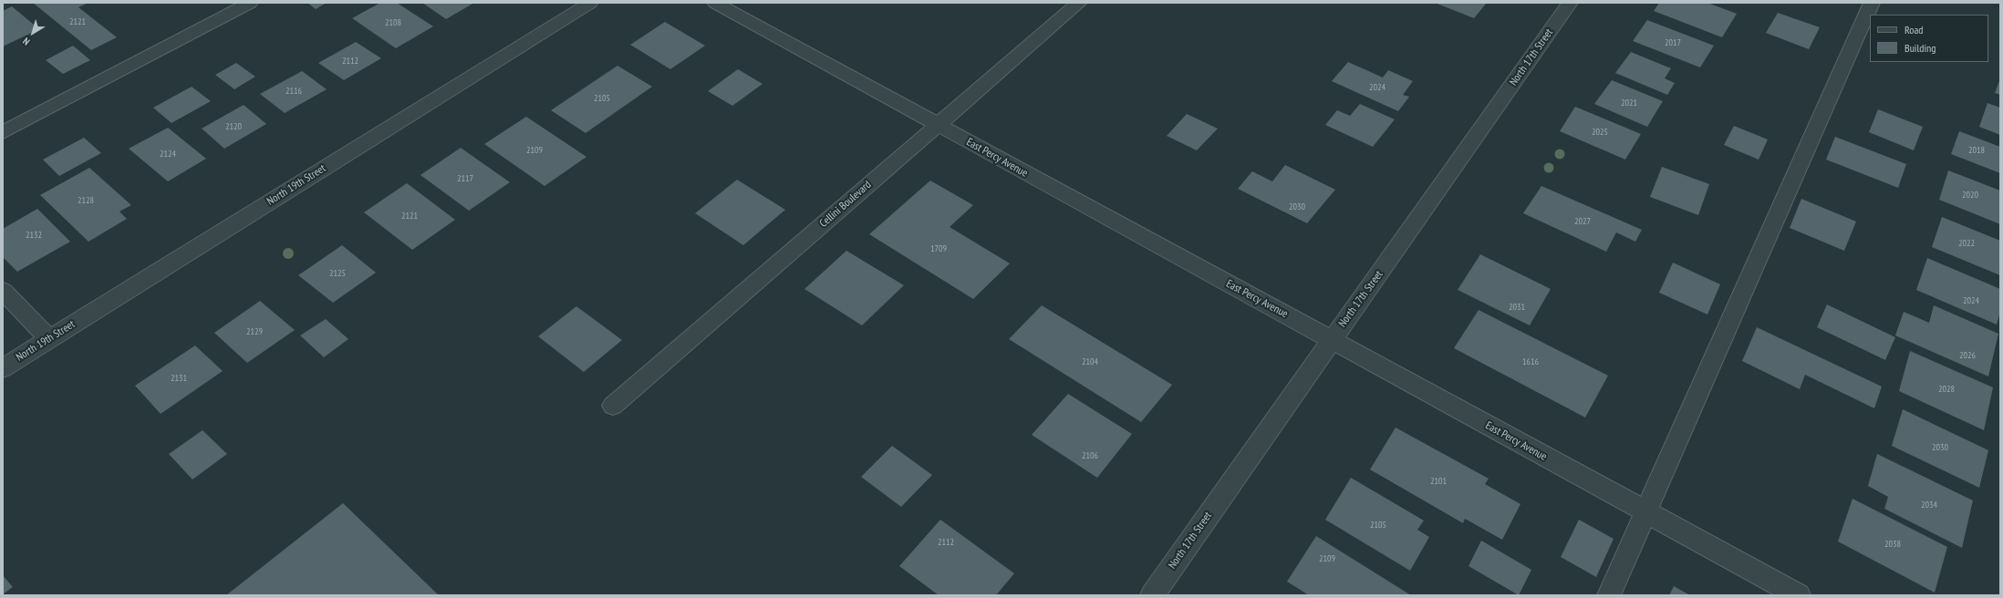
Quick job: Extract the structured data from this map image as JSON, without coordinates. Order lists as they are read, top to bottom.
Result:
{
  "streets": {
    "street": [
      "North 17th Street",
      "East Percy Avenue",
      "North 19th Street",
      "Cellini Boulevard"
    ]
  },
  "crossings": [
    ["North 17th Street", "East Percy Avenue"],
    ["East Percy Avenue", "Cellini Boulevard"]
  ],
  "house_numbers": [
    "2121",
    "2108",
    "2017",
    "2112",
    "2024",
    "2116",
    "2105",
    "2021",
    "2120",
    "2025",
    "2109",
    "2018",
    "2124",
    "2117",
    "2020",
    "2128",
    "2030",
    "2121",
    "2027",
    "2132",
    "2022",
    "1709",
    "2125",
    "2024",
    "2031",
    "2129",
    "2026",
    "2104",
    "1616",
    "2131",
    "2028",
    "2030",
    "2106",
    "2101",
    "2034",
    "2105",
    "2112",
    "2038",
    "2109"
  ],
  "legend": ["Road", "Building"],
  "north": "bottom left"
}
